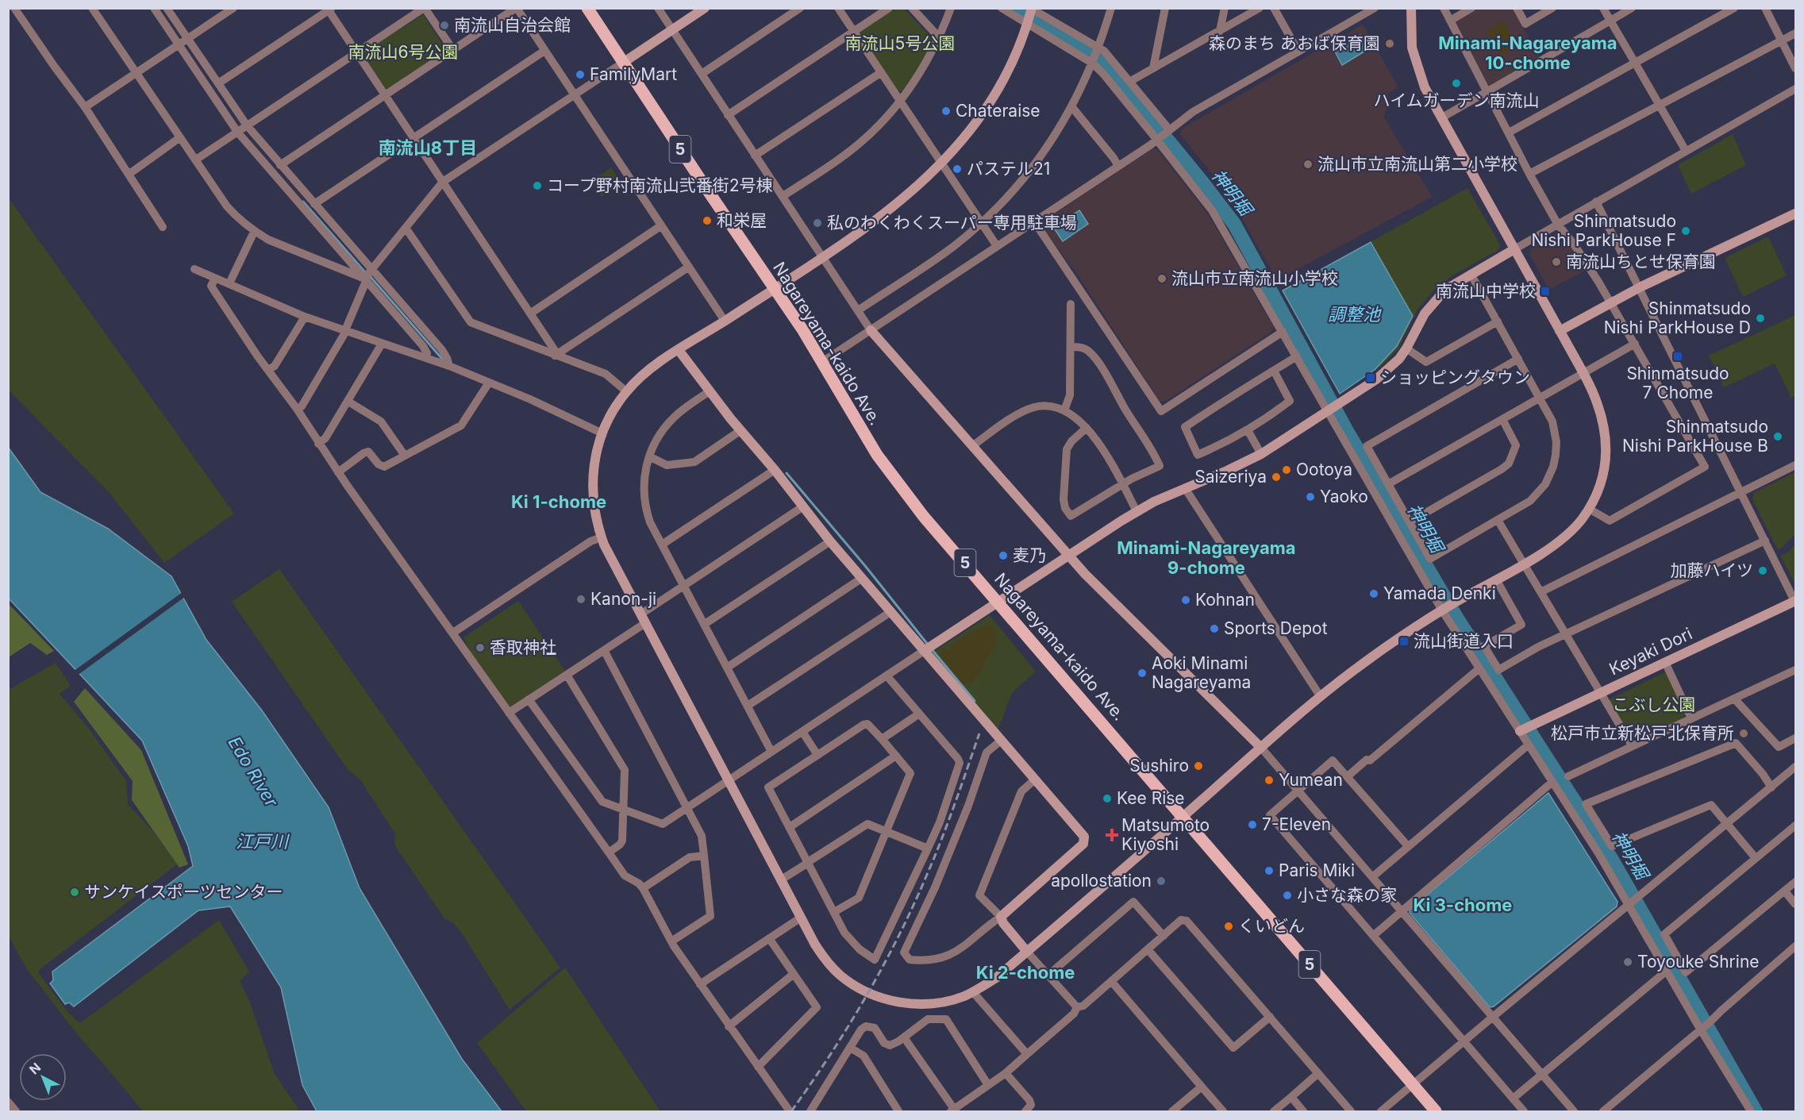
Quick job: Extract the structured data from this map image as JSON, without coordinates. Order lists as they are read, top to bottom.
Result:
{
  "streets": {
    "main road": ["5", "Nagareyama-kaido Ave."],
    "street": ["Keyaki Dori"]
  },
  "districts": [
    "Minami-Nagareyama 10-chome",
    "南流山8丁目",
    "Ki 1-chome",
    "Minami-Nagareyama 9-chome",
    "Ki 3-chome",
    "Ki 2-chome"
  ],
  "water": [
    "神明堀",
    "調整池",
    "Edo River",
    "江戸川"
  ],
  "parks": ["南流山5号公園", "南流山6号公園", "こぶし公園"],
  "places": {
    "other": [
      "南流山自治会館",
      "森のまち あおば保育園",
      "FamilyMart",
      "ハイムガーデン南流山",
      "Chateraise",
      "流山市立南流山第二小学校",
      "パステル21",
      "コープ野村南流山弐番街2号棟",
      "和栄屋",
      "私のわくわくスーパー専用駐車場",
      "Shinmatsudo Nishi ParkHouse F",
      "南流山ちとせ保育園",
      "流山市立南流山小学校",
      "Shinmatsudo Nishi ParkHouse D",
      "Shinmatsudo Nishi ParkHouse B",
      "Ootoya",
      "Saizeriya",
      "Yaoko",
      "麦乃",
      "加藤ハイツ",
      "Yamada Denki",
      "Kanon-ji",
      "Kohnan",
      "Sports Depot",
      "香取神社",
      "Aoki Minami Nagareyama",
      "松戸市立新松戸北保育所",
      "Sushiro",
      "Yumean",
      "Kee Rise",
      "7-Eleven",
      "Paris Miki",
      "apollostation",
      "サンケイスポーツセンター",
      "小さな森の家",
      "くいどん",
      "Toyouke Shrine"
    ],
    "transit": [
      "南流山中学校",
      "Shinmatsudo 7 Chome",
      "ショッピングタウン",
      "流山街道入口"
    ],
    "health": ["Matsumoto Kiyoshi"]
  },
  "north": "top left"
}
